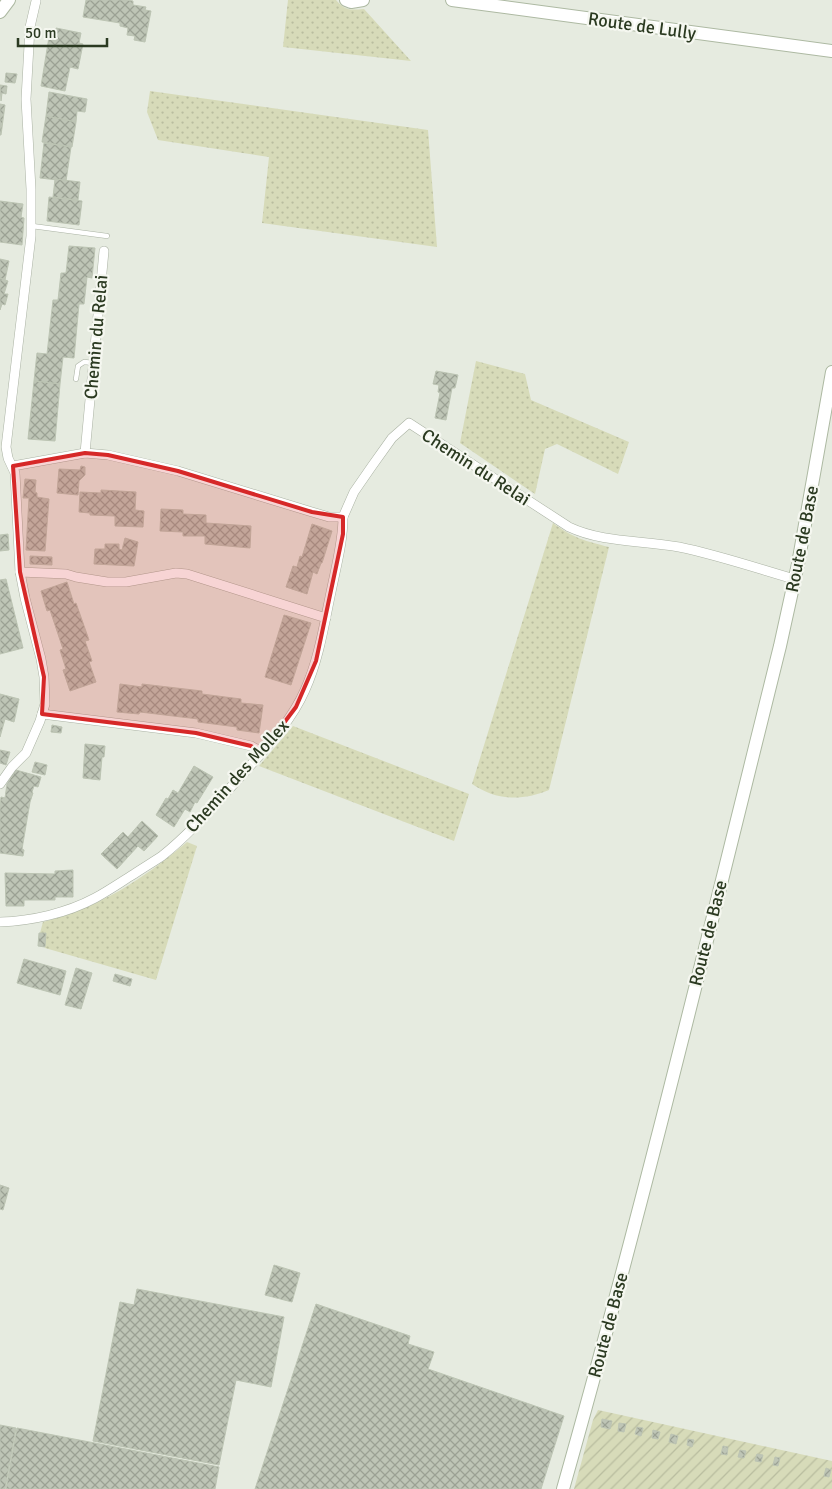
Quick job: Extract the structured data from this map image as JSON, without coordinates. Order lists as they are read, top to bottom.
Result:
{
  "streets": {
    "main road": ["Route de Lully", "Route de Base"],
    "street": ["Chemin du Relai", "Chemin des Mollex"]
  },
  "crossings": [
    ["Chemin du Relai", "Route de Base"],
    ["Chemin du Relai", "Chemin des Mollex"]
  ],
  "scale_bar": "50 m"
}
